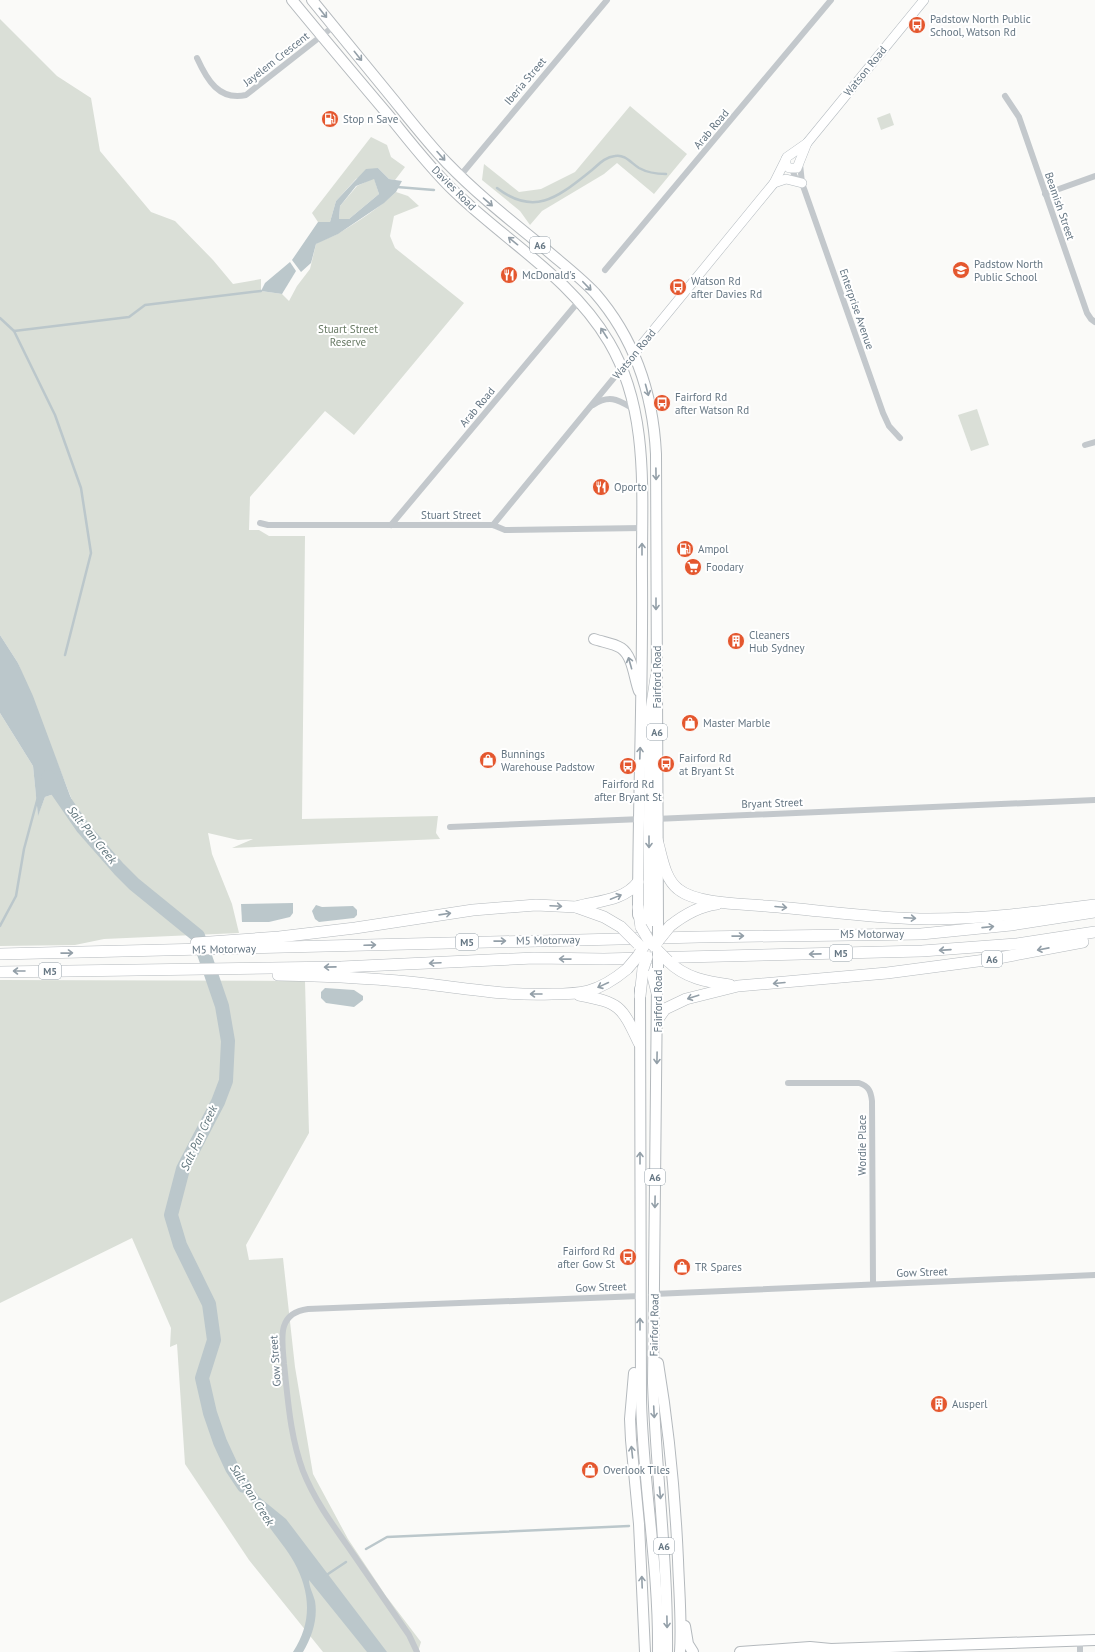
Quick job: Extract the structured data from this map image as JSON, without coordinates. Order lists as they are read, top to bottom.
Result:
{
  "streets": {
    "highway": [
      "Watson Road",
      "Davies Road",
      "A6",
      "Fairford Road",
      "M5 Motorway",
      "M5"
    ],
    "street": [
      "Jayelem Crescent",
      "Iberia Street",
      "Arab Road",
      "Beamish Street",
      "Enterprise Avenue",
      "Stuart Street",
      "Bryant Street",
      "Wordie Place",
      "Gow Street"
    ]
  },
  "crossings": [
    ["Jayelem Crescent", "Davies Road"],
    ["Watson Road", "Davies Road"],
    ["Watson Road", "Enterprise Avenue"],
    ["Watson Road", "Stuart Street"],
    ["Watson Road", "Fairford Road"],
    ["Iberia Street", "Davies Road"],
    ["Arab Road", "Davies Road"],
    ["Arab Road", "Stuart Street"],
    ["Davies Road", "Fairford Road"],
    ["A6", "Fairford Road"],
    ["A6", "M5 Motorway"],
    ["A6", "M5"],
    ["Stuart Street", "Fairford Road"],
    ["Fairford Road", "Bryant Street"],
    ["Fairford Road", "M5"],
    ["Fairford Road", "Gow Street"],
    ["M5 Motorway", "M5"],
    ["Wordie Place", "Gow Street"]
  ],
  "water": ["Salt Pan Creek"],
  "parks": ["Stuart Street Reserve"],
  "places": {
    "bus stop": [
      "Padstow North Public School, Watson Rd",
      "Watson Rd after Davies Rd",
      "Fairford Rd after Watson Rd",
      "Fairford Rd at Bryant St",
      "Fairford Rd after Bryant St",
      "Fairford Rd after Gow St"
    ],
    "fuel station": ["Stop n Save", "Ampol"],
    "school or university": ["Padstow North Public School"],
    "restaurant": ["McDonald's", "Oporto"],
    "supermarket": ["Foodary"],
    "building": ["Cleaners Hub Sydney", "Ausperl"],
    "shop": [
      "Master Marble",
      "Bunnings Warehouse Padstow",
      "TR Spares",
      "Overlook Tiles"
    ]
  }
}
